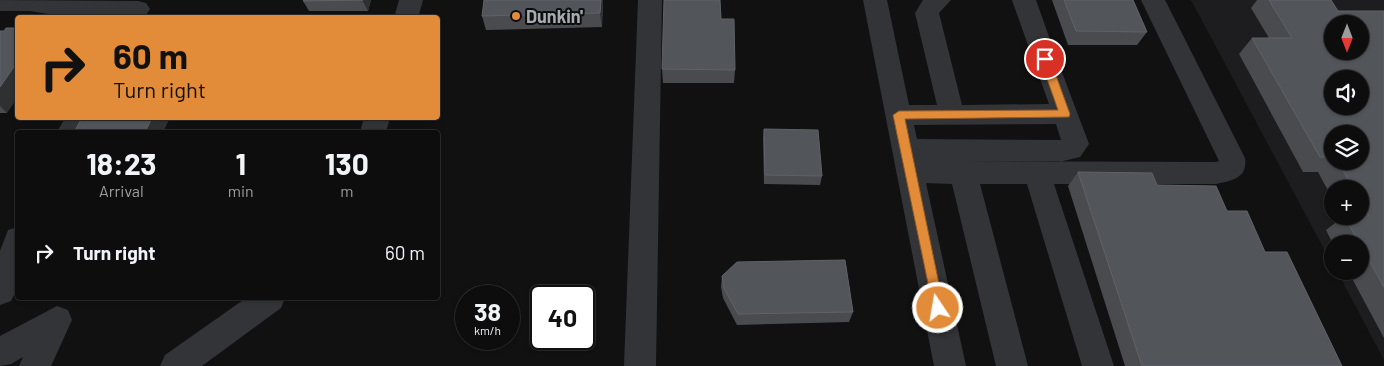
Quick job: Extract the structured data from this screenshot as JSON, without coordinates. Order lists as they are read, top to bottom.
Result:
{
  "places": ["Dunkin'"],
  "north": "bottom",
  "page": {
    "map_buttons": ["+", "−"],
    "turn": ["60 m", "Turn right"],
    "eta": [
      "18:23",
      "Arrival",
      "1",
      "min",
      "130",
      "m"
    ],
    "list": [
      {
        "name": "Turn right",
        "value": "60 m"
      }
    ],
    "speed": "38 km/h",
    "limit": "40"
  }
}
